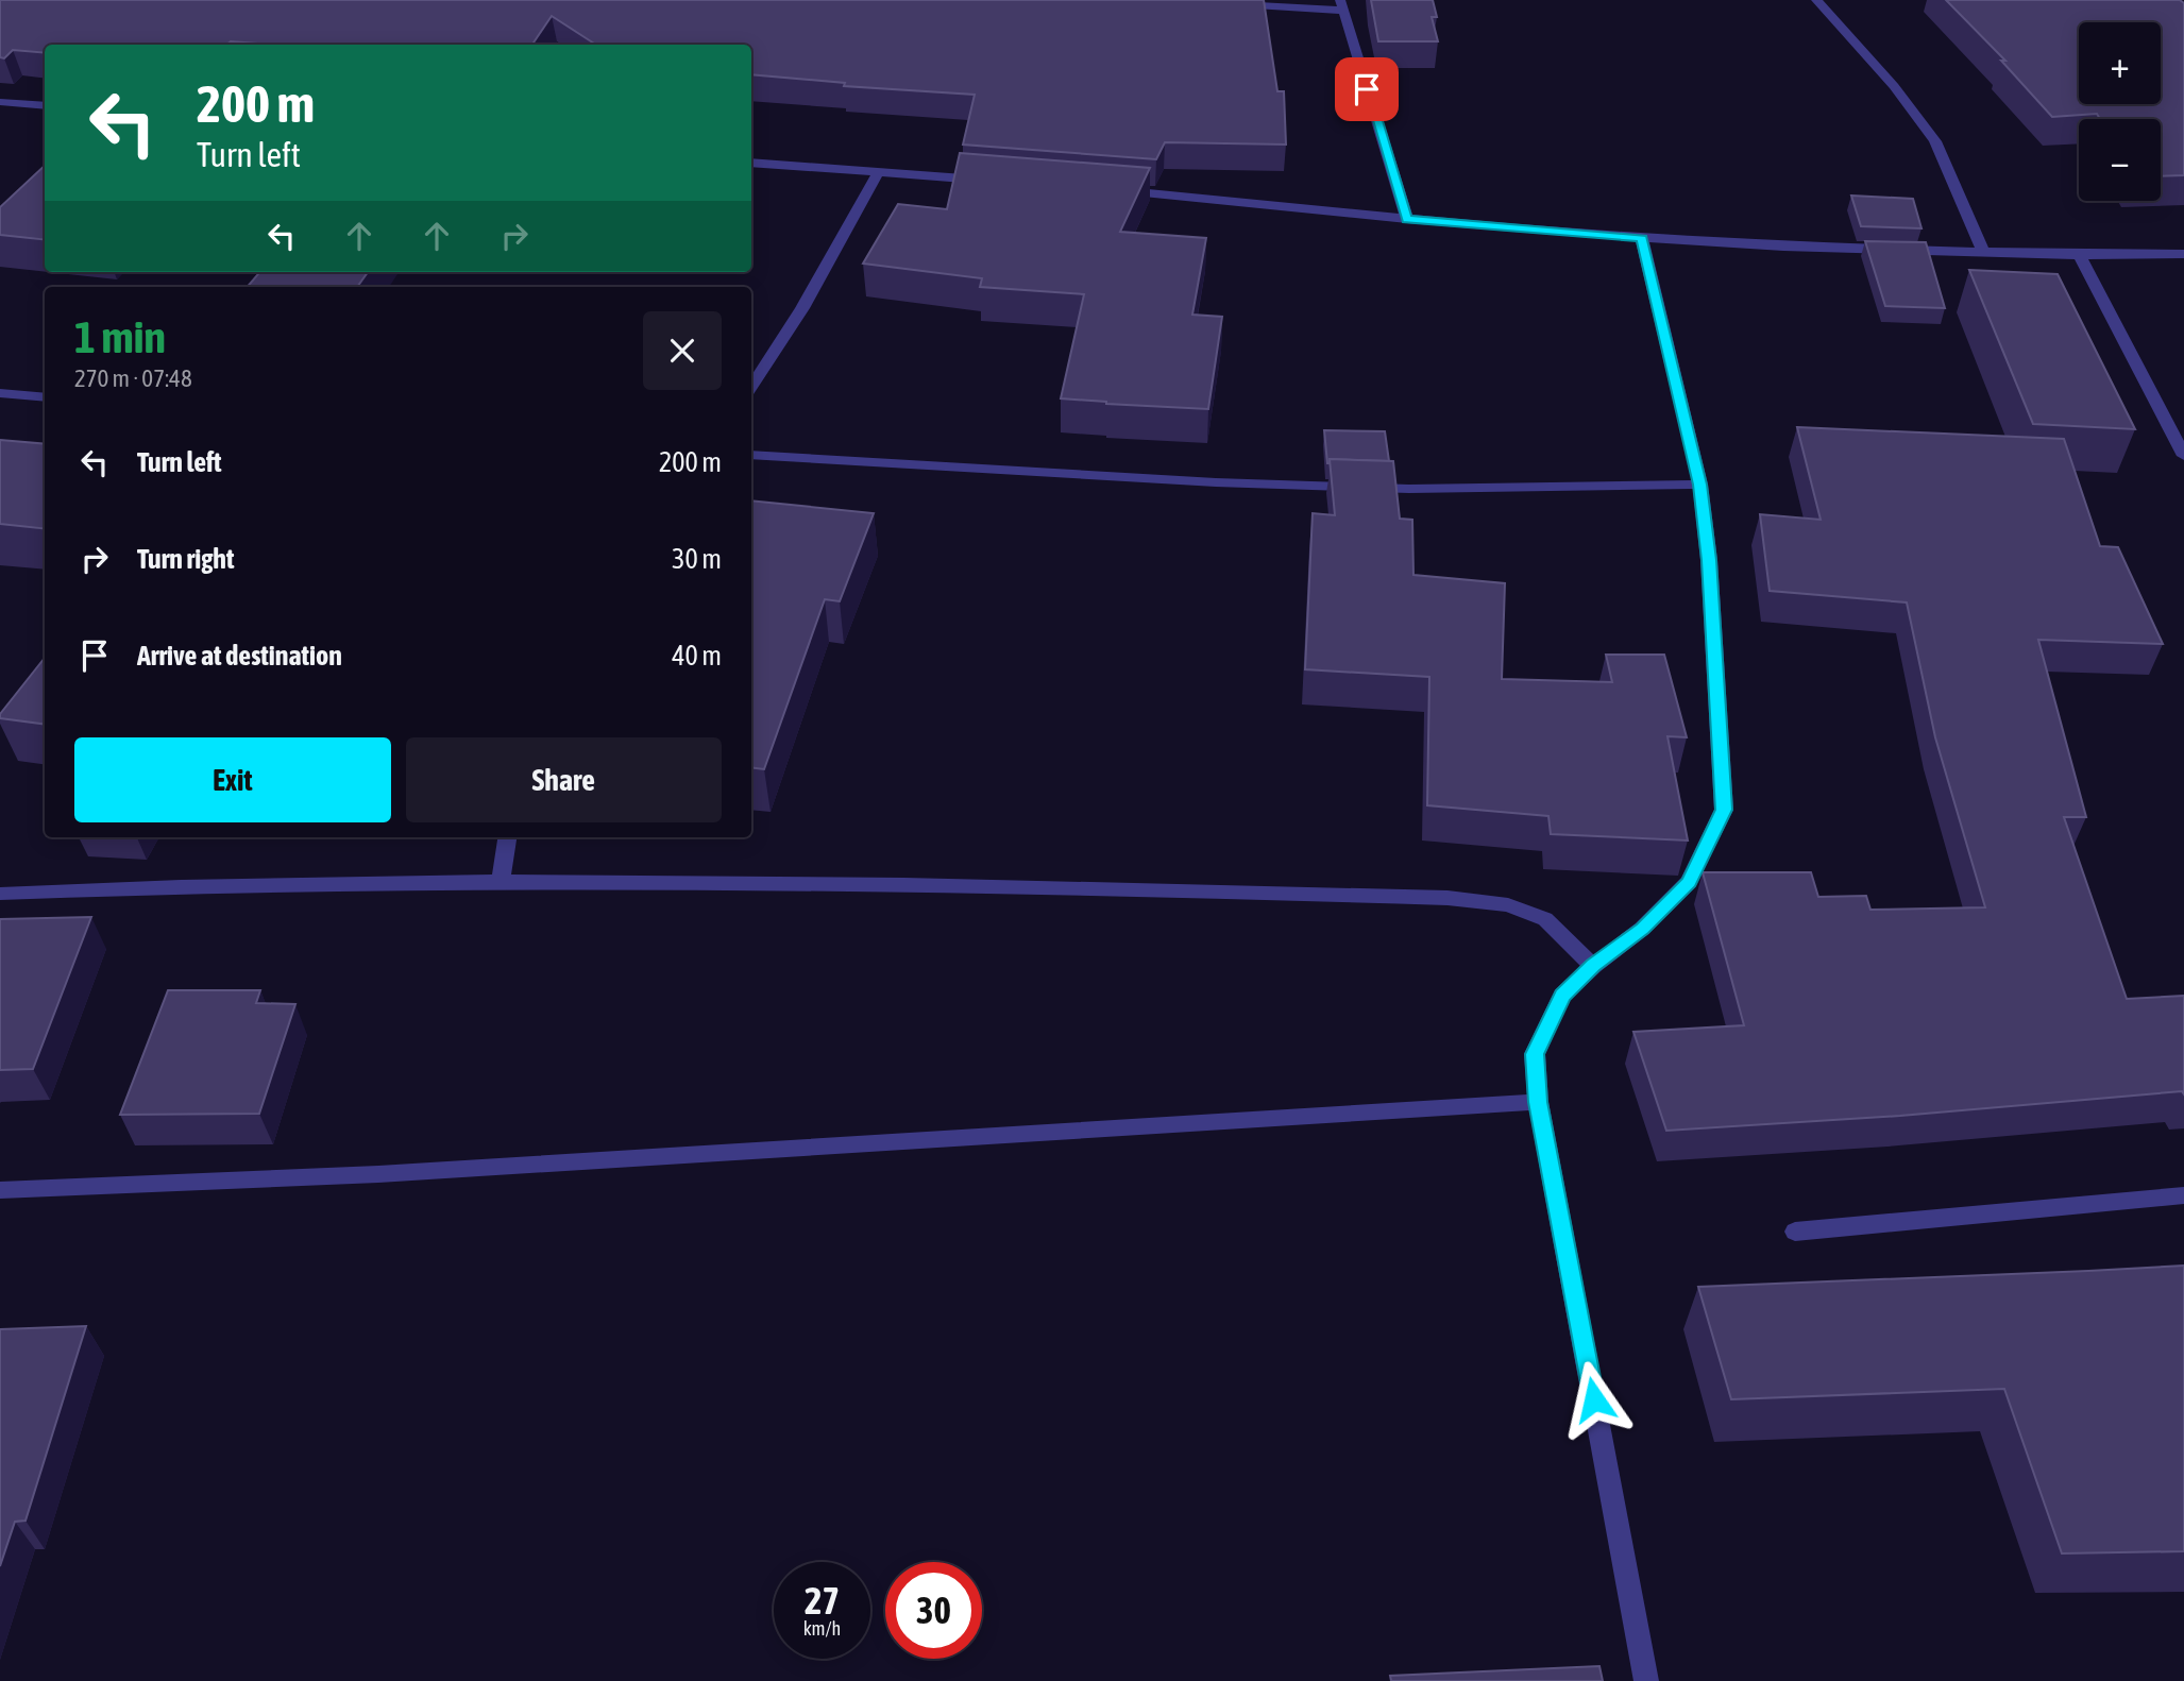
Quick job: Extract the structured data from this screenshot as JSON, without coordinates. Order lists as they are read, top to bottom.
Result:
{
  "page": {
    "map_buttons": ["+", "−"],
    "turn": ["200 m", "Turn left"],
    "heading": ["1 min", "270 m · 07:48"],
    "list": [
      {
        "name": "Turn left",
        "value": "200 m"
      },
      {
        "name": "Turn right",
        "value": "30 m"
      },
      {
        "name": "Arrive at destination",
        "value": "40 m"
      }
    ],
    "buttons": ["Exit", "Share"],
    "speed": "27 km/h",
    "limit": "30"
  }
}
